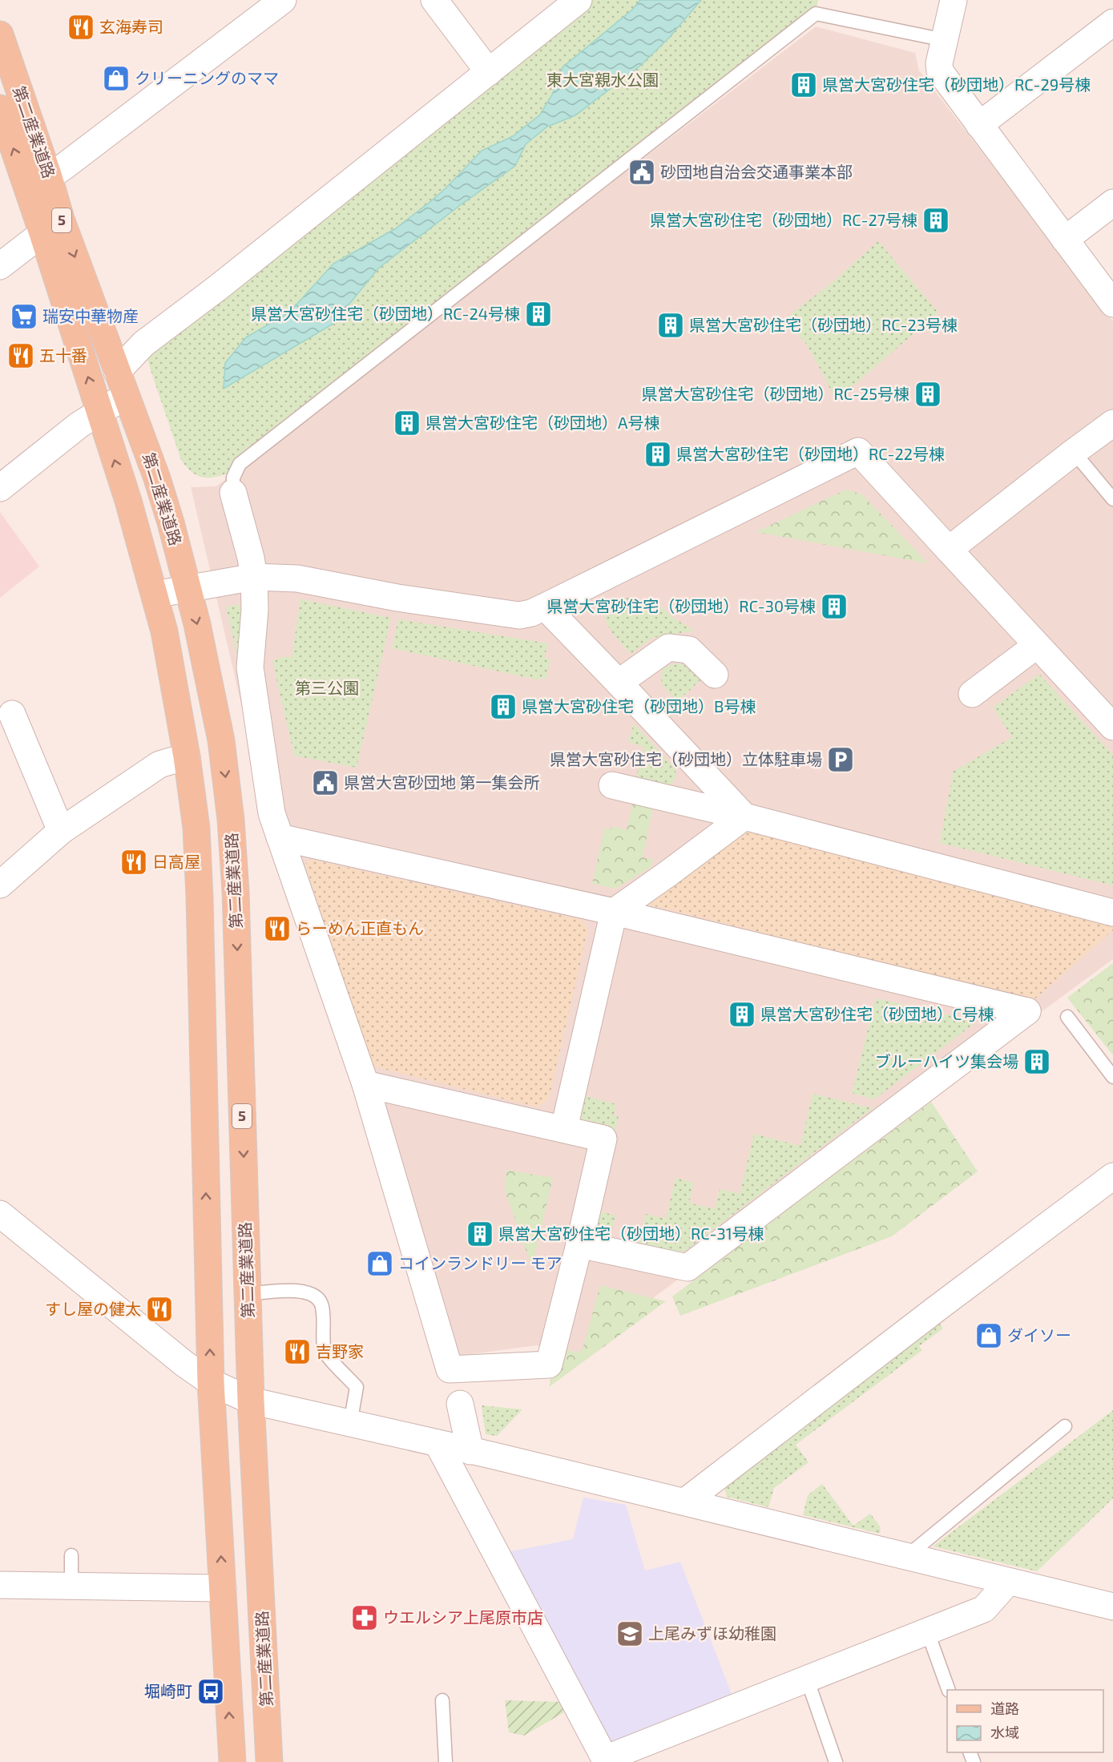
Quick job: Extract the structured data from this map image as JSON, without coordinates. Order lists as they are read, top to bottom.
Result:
{
  "streets": {
    "main road": ["第二産業道路", "5"]
  },
  "parks": ["東大宮親水公園", "第三公園"],
  "places": {
    "restaurant": [
      "玄海寿司",
      "五十番",
      "日高屋",
      "らーめん正直もん",
      "すし屋の健太",
      "吉野家"
    ],
    "shop": ["クリーニングのママ", "コインランドリー モア", "ダイソー"],
    "building": [
      "県営大宮砂住宅（砂団地）RC-29号棟",
      "県営大宮砂住宅（砂団地）RC-27号棟",
      "県営大宮砂住宅（砂団地）RC-24号棟",
      "県営大宮砂住宅（砂団地）RC-23号棟",
      "県営大宮砂住宅（砂団地）RC-25号棟",
      "県営大宮砂住宅（砂団地）A号棟",
      "県営大宮砂住宅（砂団地）RC-22号棟",
      "県営大宮砂住宅（砂団地）RC-30号棟",
      "県営大宮砂住宅（砂団地）B号棟",
      "県営大宮砂住宅（砂団地）C号棟",
      "ブルーハイツ集会場",
      "県営大宮砂住宅（砂団地）RC-31号棟"
    ],
    "public building": ["砂団地自治会交通事業本部", "県営大宮砂団地 第一集会所"],
    "supermarket": ["瑞安中華物産"],
    "parking": ["県営大宮砂住宅（砂団地）立体駐車場"],
    "pharmacy": ["ウエルシア上尾原市店"],
    "school or university": ["上尾みずほ幼稚園"],
    "bus stop": ["堀崎町"]
  },
  "legend": ["道路", "水域"]
}
